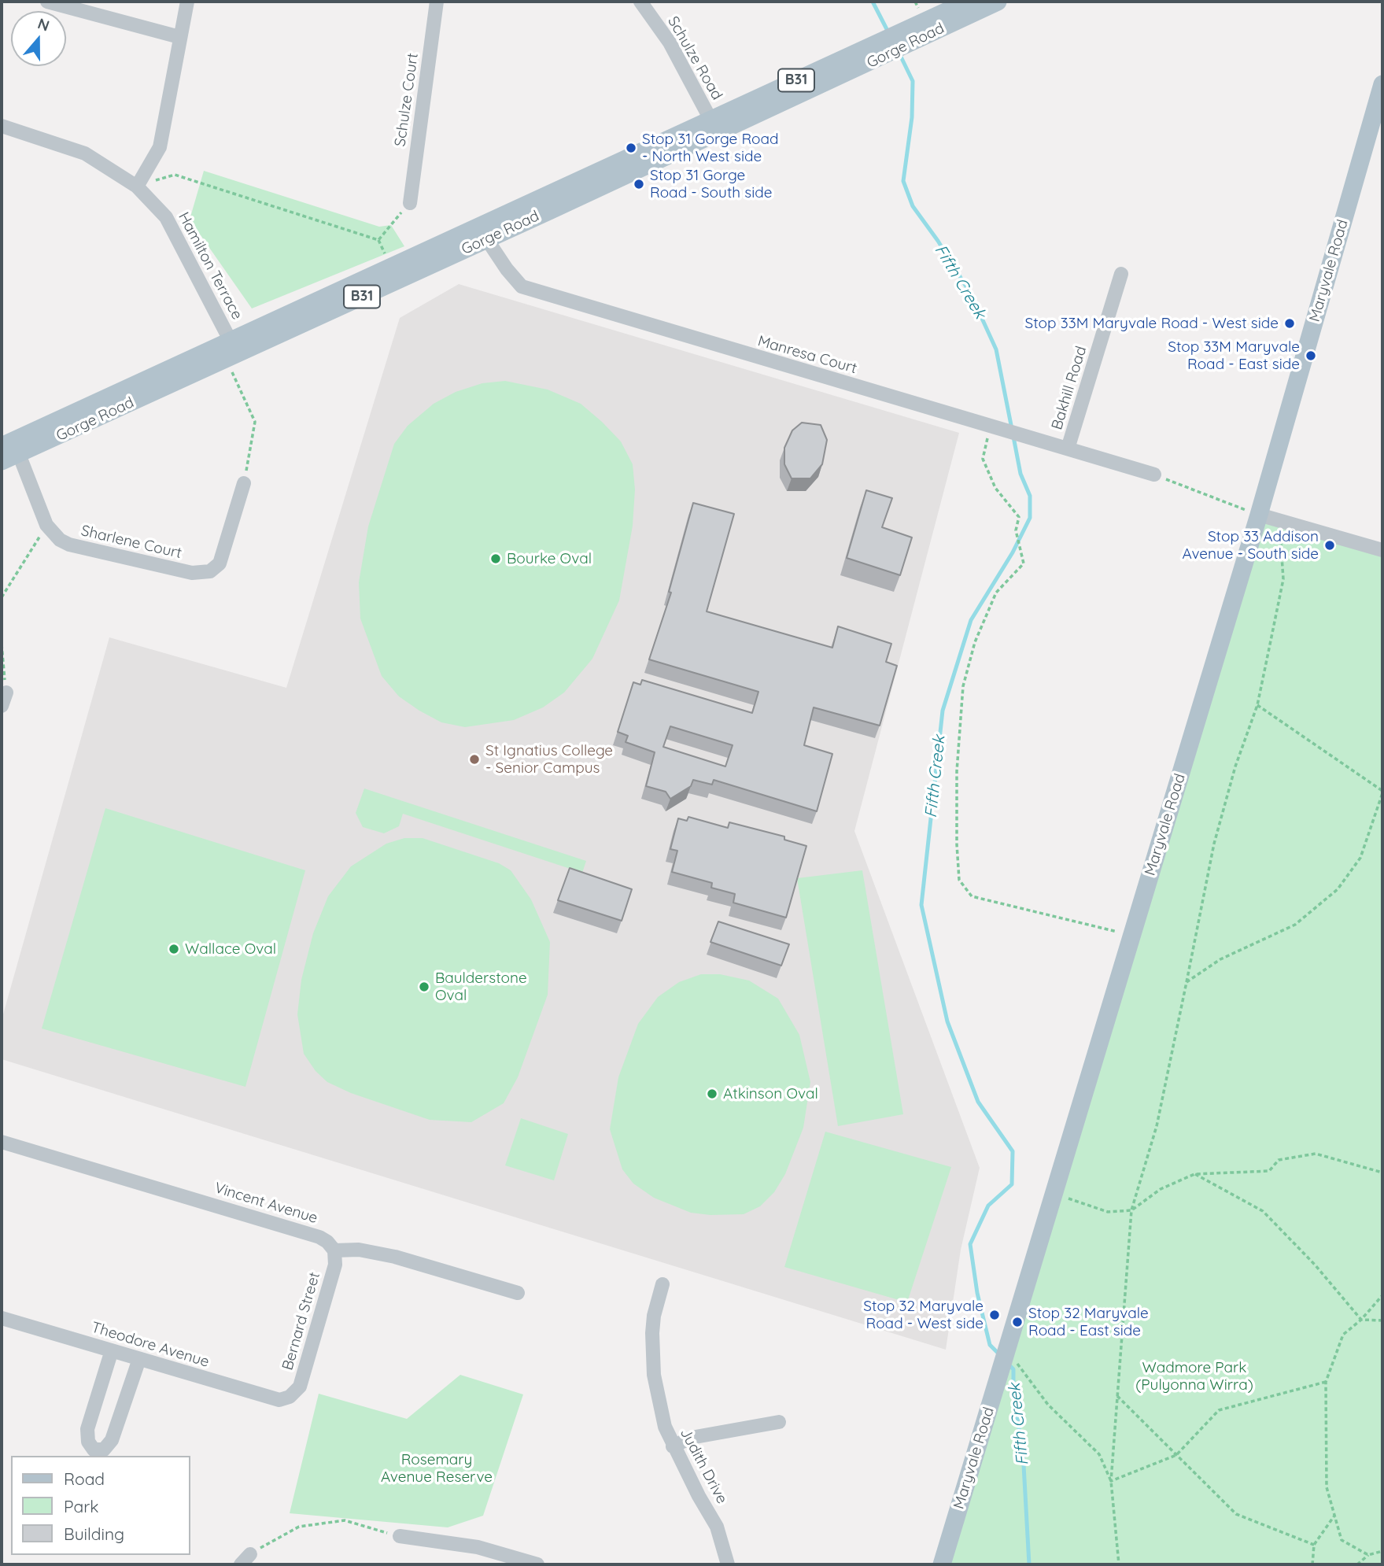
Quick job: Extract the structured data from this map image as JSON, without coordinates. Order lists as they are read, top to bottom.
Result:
{
  "streets": {
    "main road": ["Gorge Road", "B31", "Maryvale Road"],
    "street": [
      "Schulze Road",
      "Schulze Court",
      "Hamilton Terrace",
      "Manresa Court",
      "Bakhill Road",
      "Sharlene Court",
      "Vincent Avenue",
      "Bernard Street",
      "Theodore Avenue",
      "Judith Drive"
    ]
  },
  "crossings": [
    ["Gorge Road", "Schulze Road"],
    ["Gorge Road", "Hamilton Terrace"],
    ["Gorge Road", "Manresa Court"],
    ["Gorge Road", "Sharlene Court"],
    ["Manresa Court", "Bakhill Road"],
    ["Vincent Avenue", "Bernard Street"],
    ["Bernard Street", "Theodore Avenue"]
  ],
  "water": ["Fifth Creek"],
  "parks": ["Wadmore Park (Pulyonna Wirra)", "Rosemary Avenue Reserve"],
  "places": [
    "Stop 31 Gorge Road - North West side",
    "Stop 31 Gorge Road - South side",
    "Stop 33M Maryvale Road - West side",
    "Stop 33M Maryvale Road - East side",
    "Stop 33 Addison Avenue - South side",
    "Bourke Oval",
    "St Ignatius College - Senior Campus",
    "Wallace Oval",
    "Baulderstone Oval",
    "Atkinson Oval",
    "Stop 32 Maryvale Road - West side",
    "Stop 32 Maryvale Road - East side"
  ],
  "legend": ["Road", "Park", "Building"],
  "north": "top"
}
